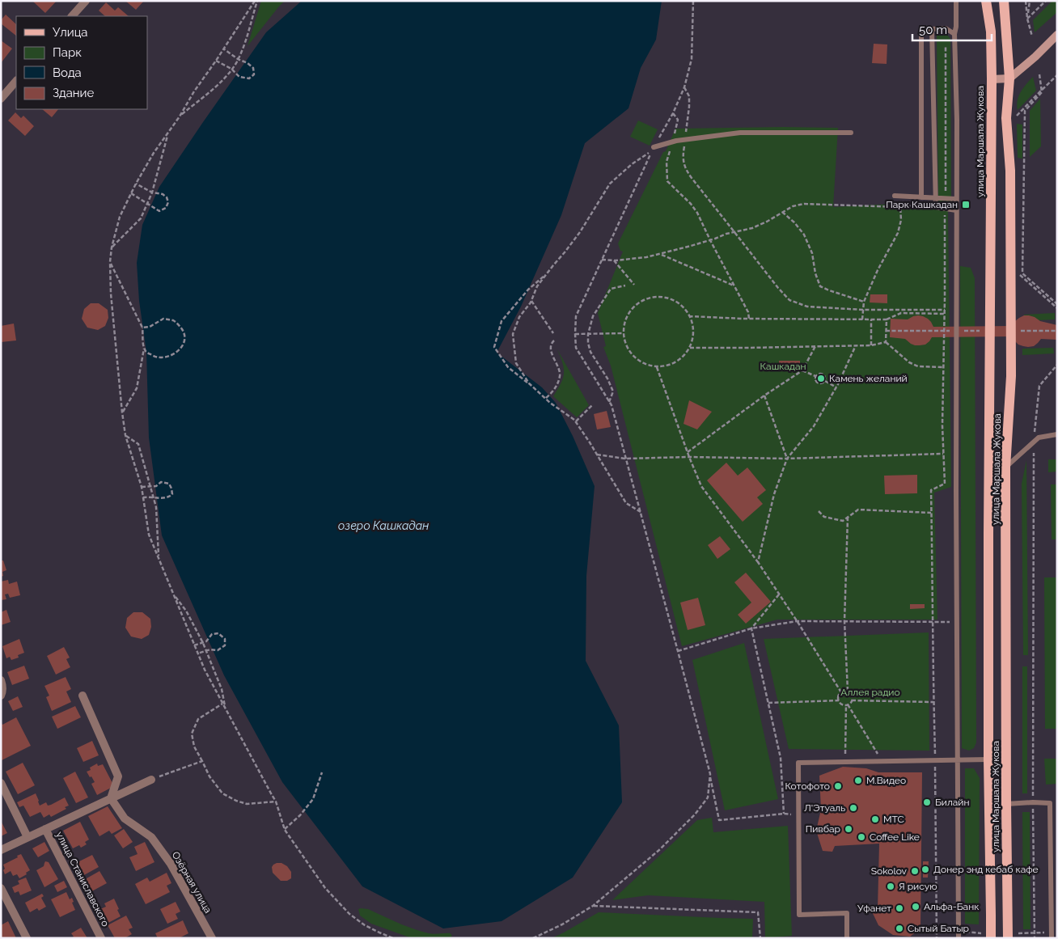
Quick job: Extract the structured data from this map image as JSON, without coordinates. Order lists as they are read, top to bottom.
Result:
{
  "streets": {
    "main road": ["улица Маршала Жукова"],
    "street": ["улица Станиславского", "Озёрная улица"]
  },
  "water": ["озеро Кашкадан"],
  "parks": ["Кашкадан", "Аллея радио"],
  "places": {
    "transit": ["Парк Кашкадан"],
    "other": [
      "Камень желаний",
      "М.Видео",
      "Котофото",
      "Билайн",
      "Л'Этуаль",
      "МТС",
      "Пивбар",
      "Coffee Like",
      "Донер энд кебаб кафе",
      "Sokolov",
      "Я рисую",
      "Альфа-Банк",
      "Уфанет",
      "Сытый Батыр"
    ]
  },
  "legend": [
    "Улица",
    "Парк",
    "Вода",
    "Здание"
  ],
  "scale_bar": "50 m"
}
